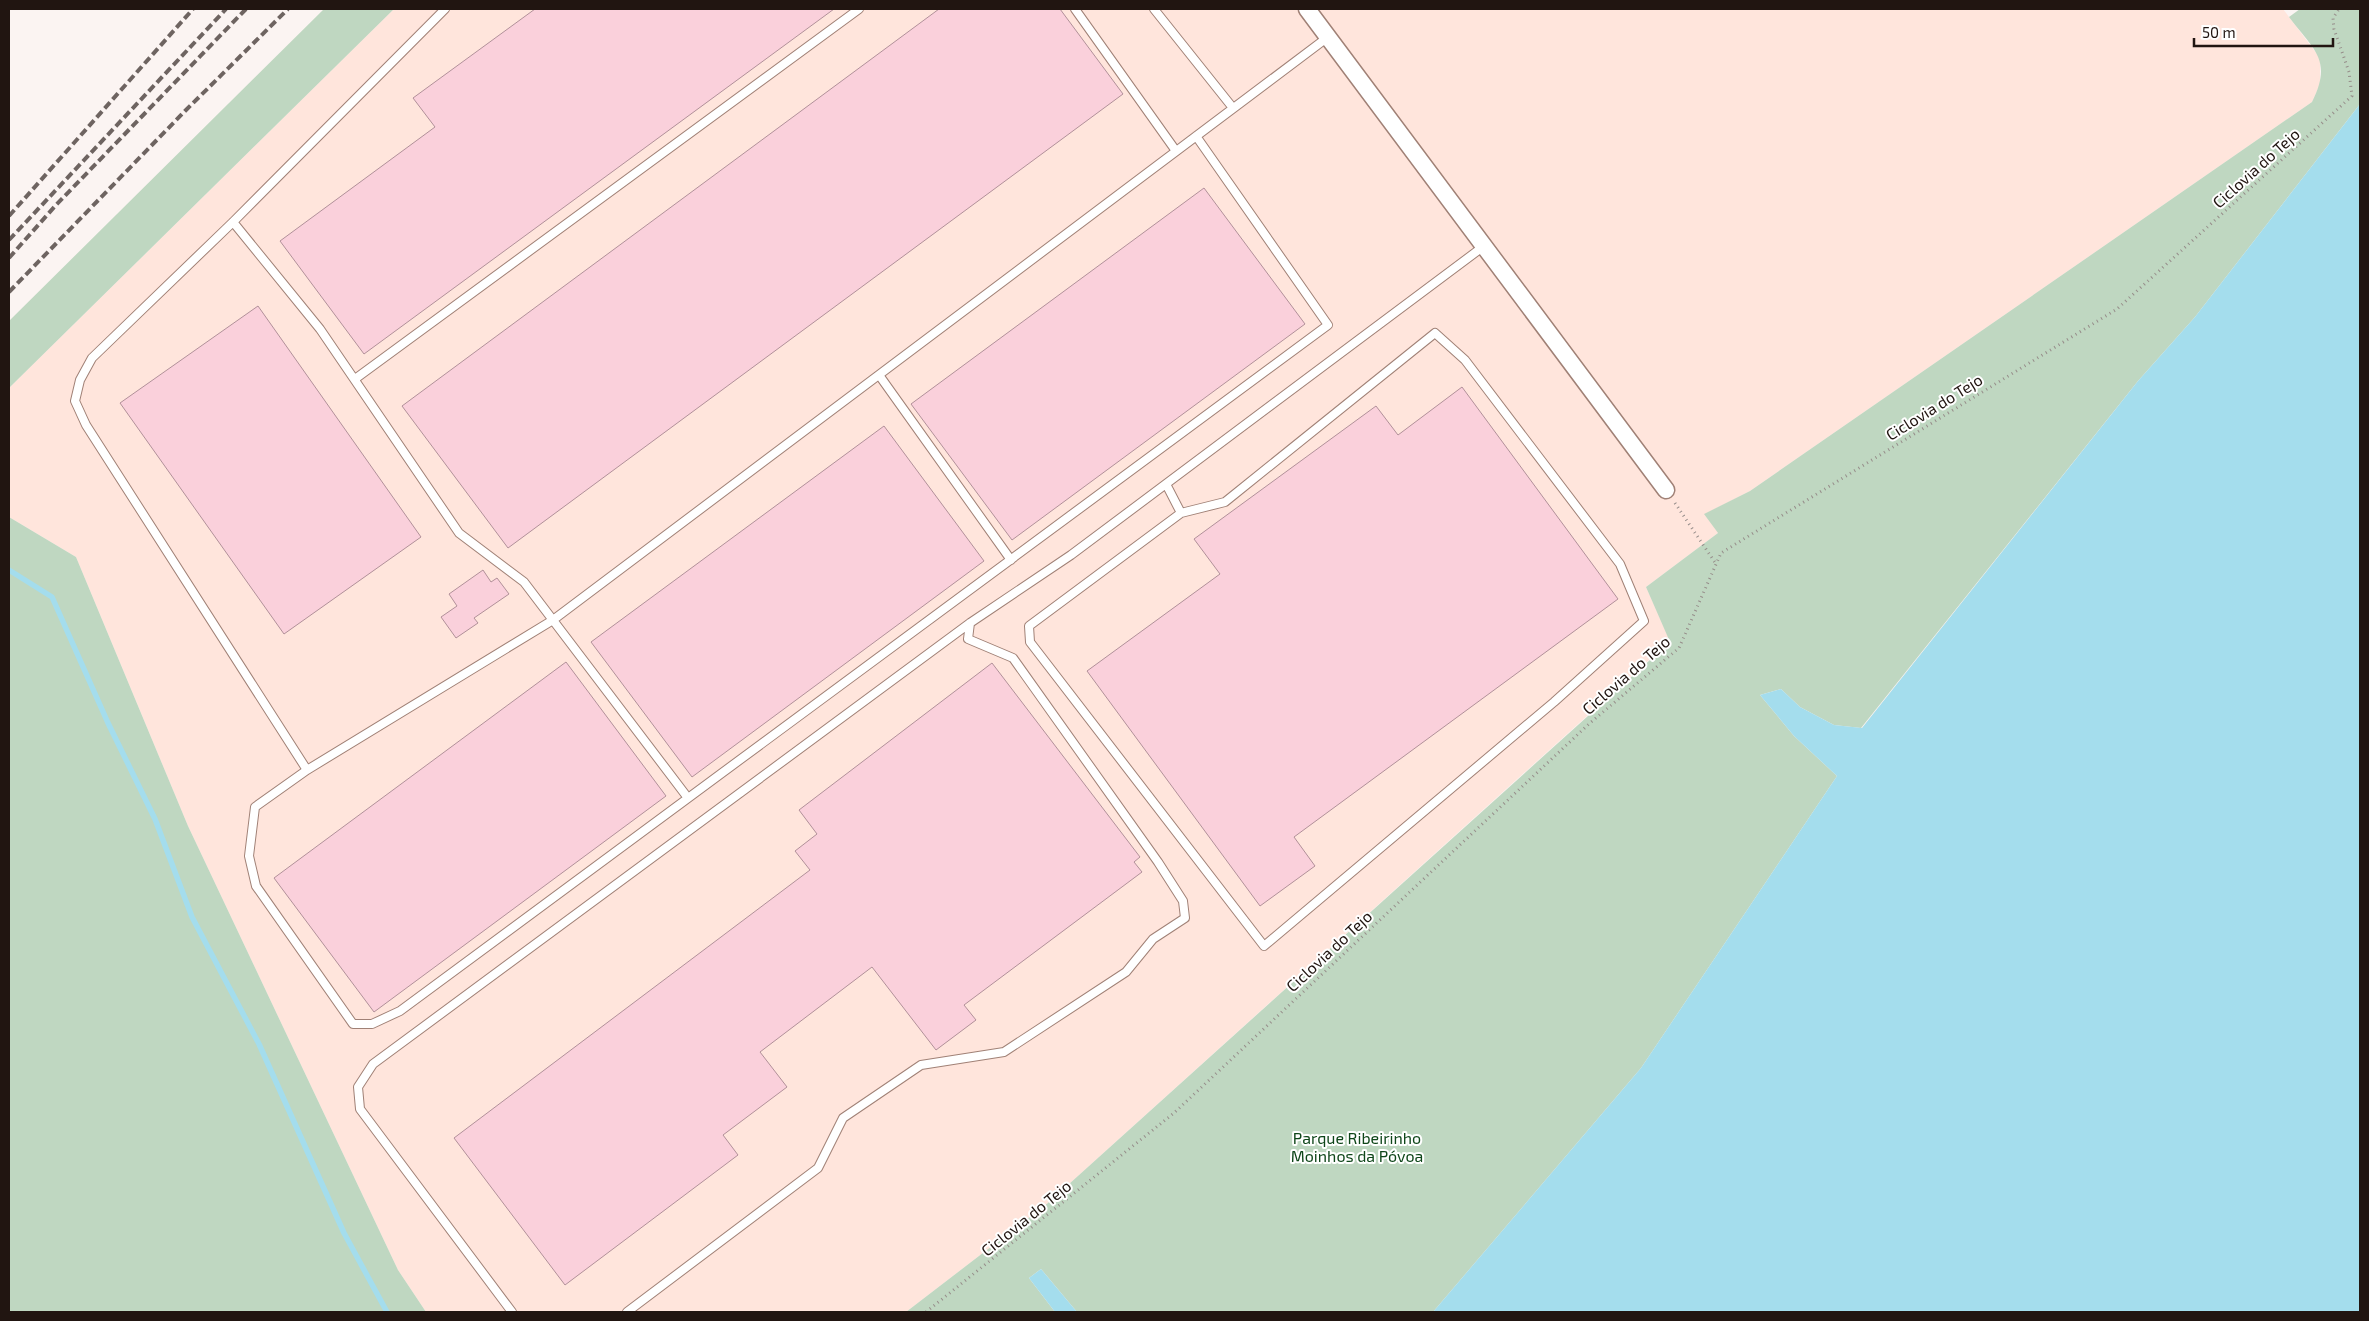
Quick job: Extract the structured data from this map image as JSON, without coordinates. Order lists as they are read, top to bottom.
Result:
{
  "streets": {
    "path": ["Ciclovia do Tejo"]
  },
  "parks": ["Parque Ribeirinho Moinhos da Póvoa"],
  "scale_bar": "50 m"
}
